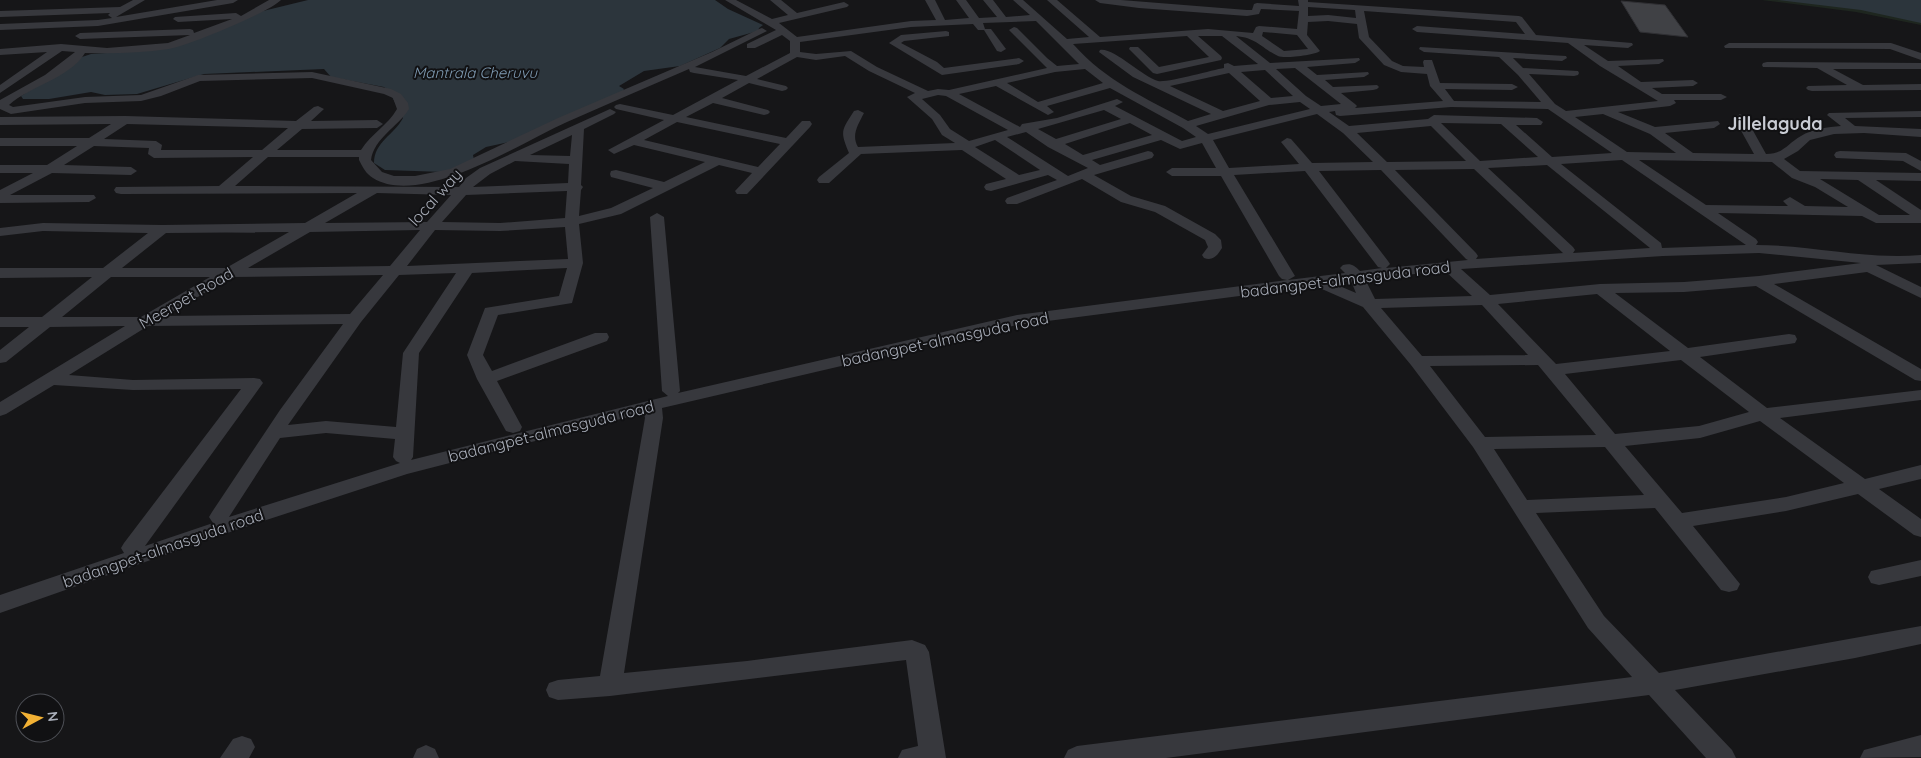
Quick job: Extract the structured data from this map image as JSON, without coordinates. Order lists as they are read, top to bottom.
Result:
{
  "streets": {
    "street": ["local way", "badangpet-almasguda road", "Meerpet Road"]
  },
  "crossings": [
    ["local way", "badangpet-almasguda road"]
  ],
  "districts": ["Jillelaguda"],
  "water": ["Mantrala Cheruvu"],
  "north": "right"
}
